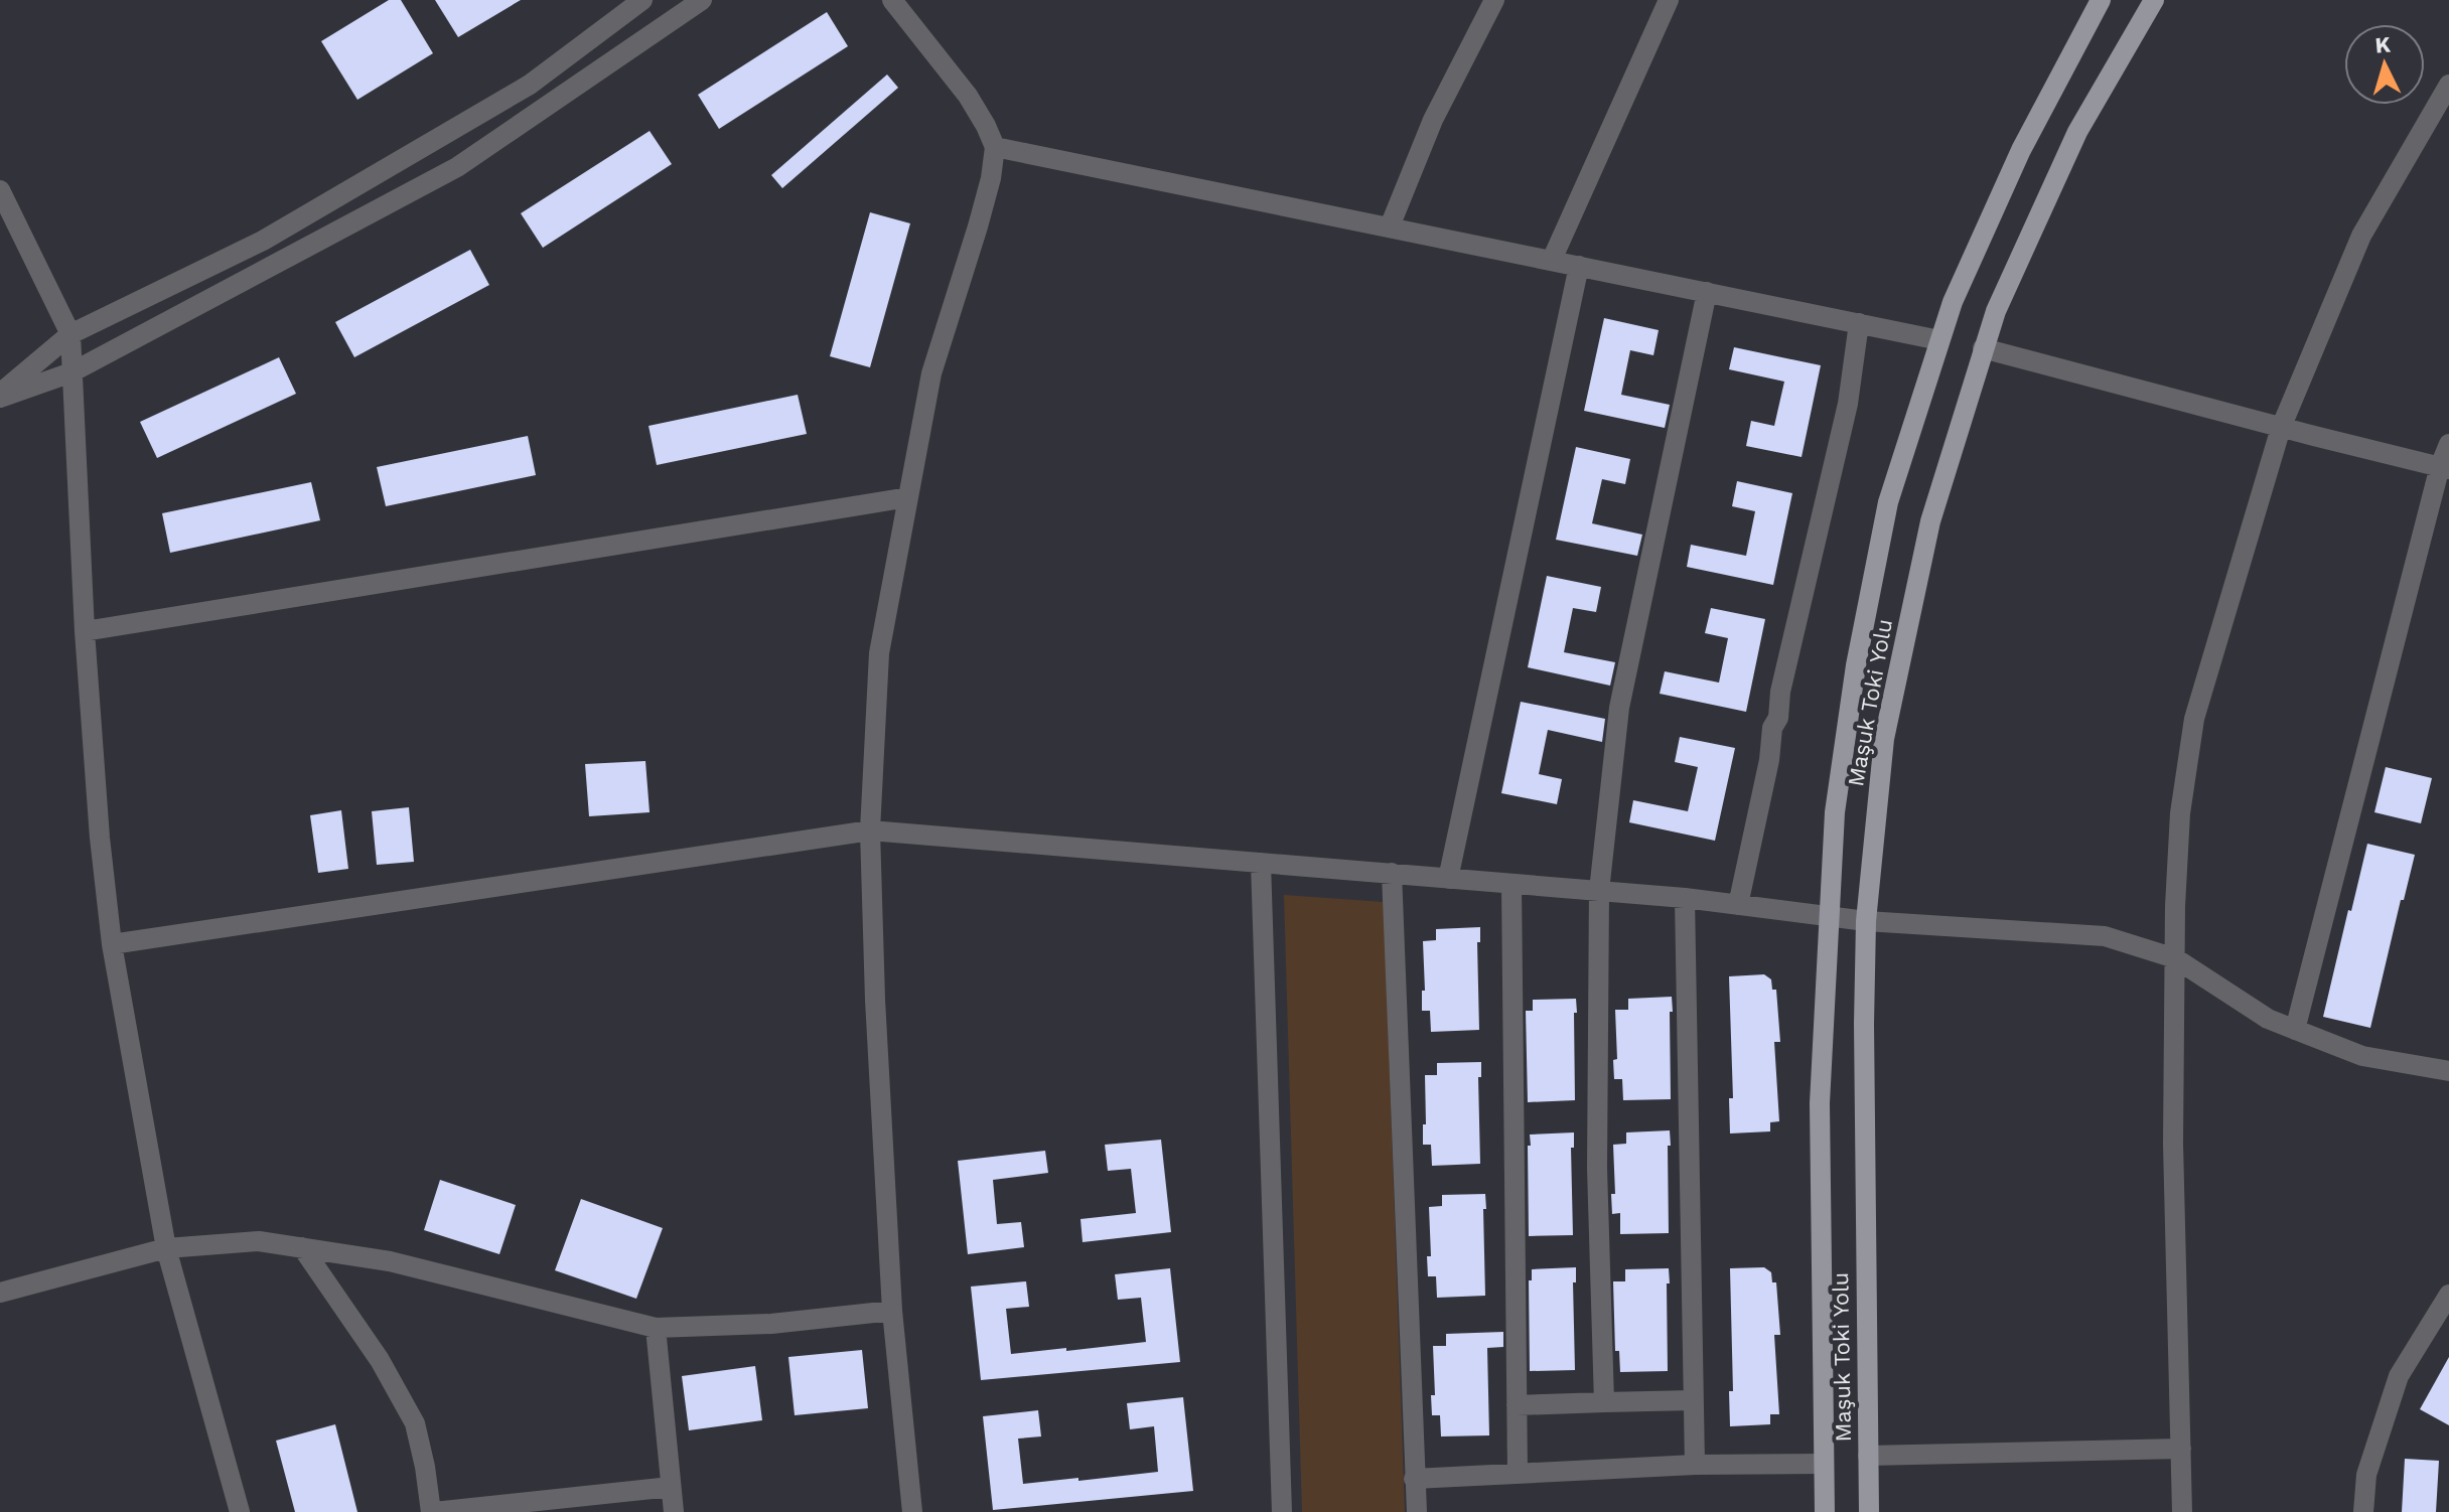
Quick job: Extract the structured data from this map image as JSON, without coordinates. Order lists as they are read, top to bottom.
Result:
{
  "streets": {
    "main road": ["Maşuk Toki Yolu"]
  },
  "north": "top"
}
